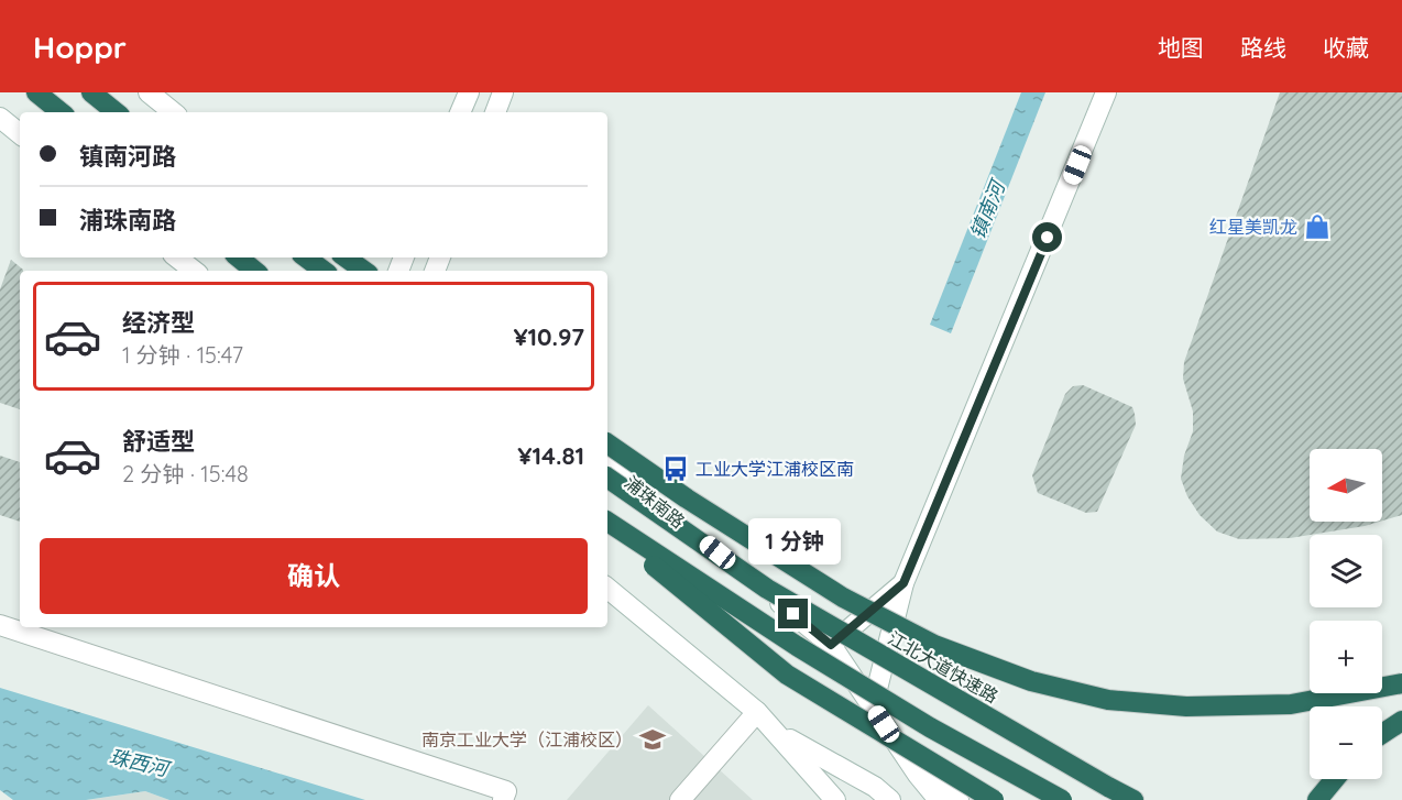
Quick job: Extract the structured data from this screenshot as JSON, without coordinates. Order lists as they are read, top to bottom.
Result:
{
  "streets": {
    "highway": ["江北大道快速路"],
    "street": ["浦珠南路"]
  },
  "water": ["镇南河", "珠西河"],
  "places": {
    "shop": ["红星美凯龙"],
    "bus stop": ["工业大学江浦校区南"],
    "school or university": ["南京工业大学（江浦校区）"]
  },
  "north": "left",
  "page": {
    "header": "Hoppr",
    "nav": ["地图", "路线", "收藏"],
    "banner": ["镇南河路", "浦珠南路"],
    "list": [
      {
        "name": "经济型",
        "note": "1 分钟 · 15:47",
        "value": "¥10.97"
      },
      {
        "name": "舒适型",
        "note": "2 分钟 · 15:48",
        "value": "¥14.81"
      }
    ],
    "map_buttons": ["+", "−"],
    "bubble": "1 分钟",
    "buttons": "确认"
  }
}
